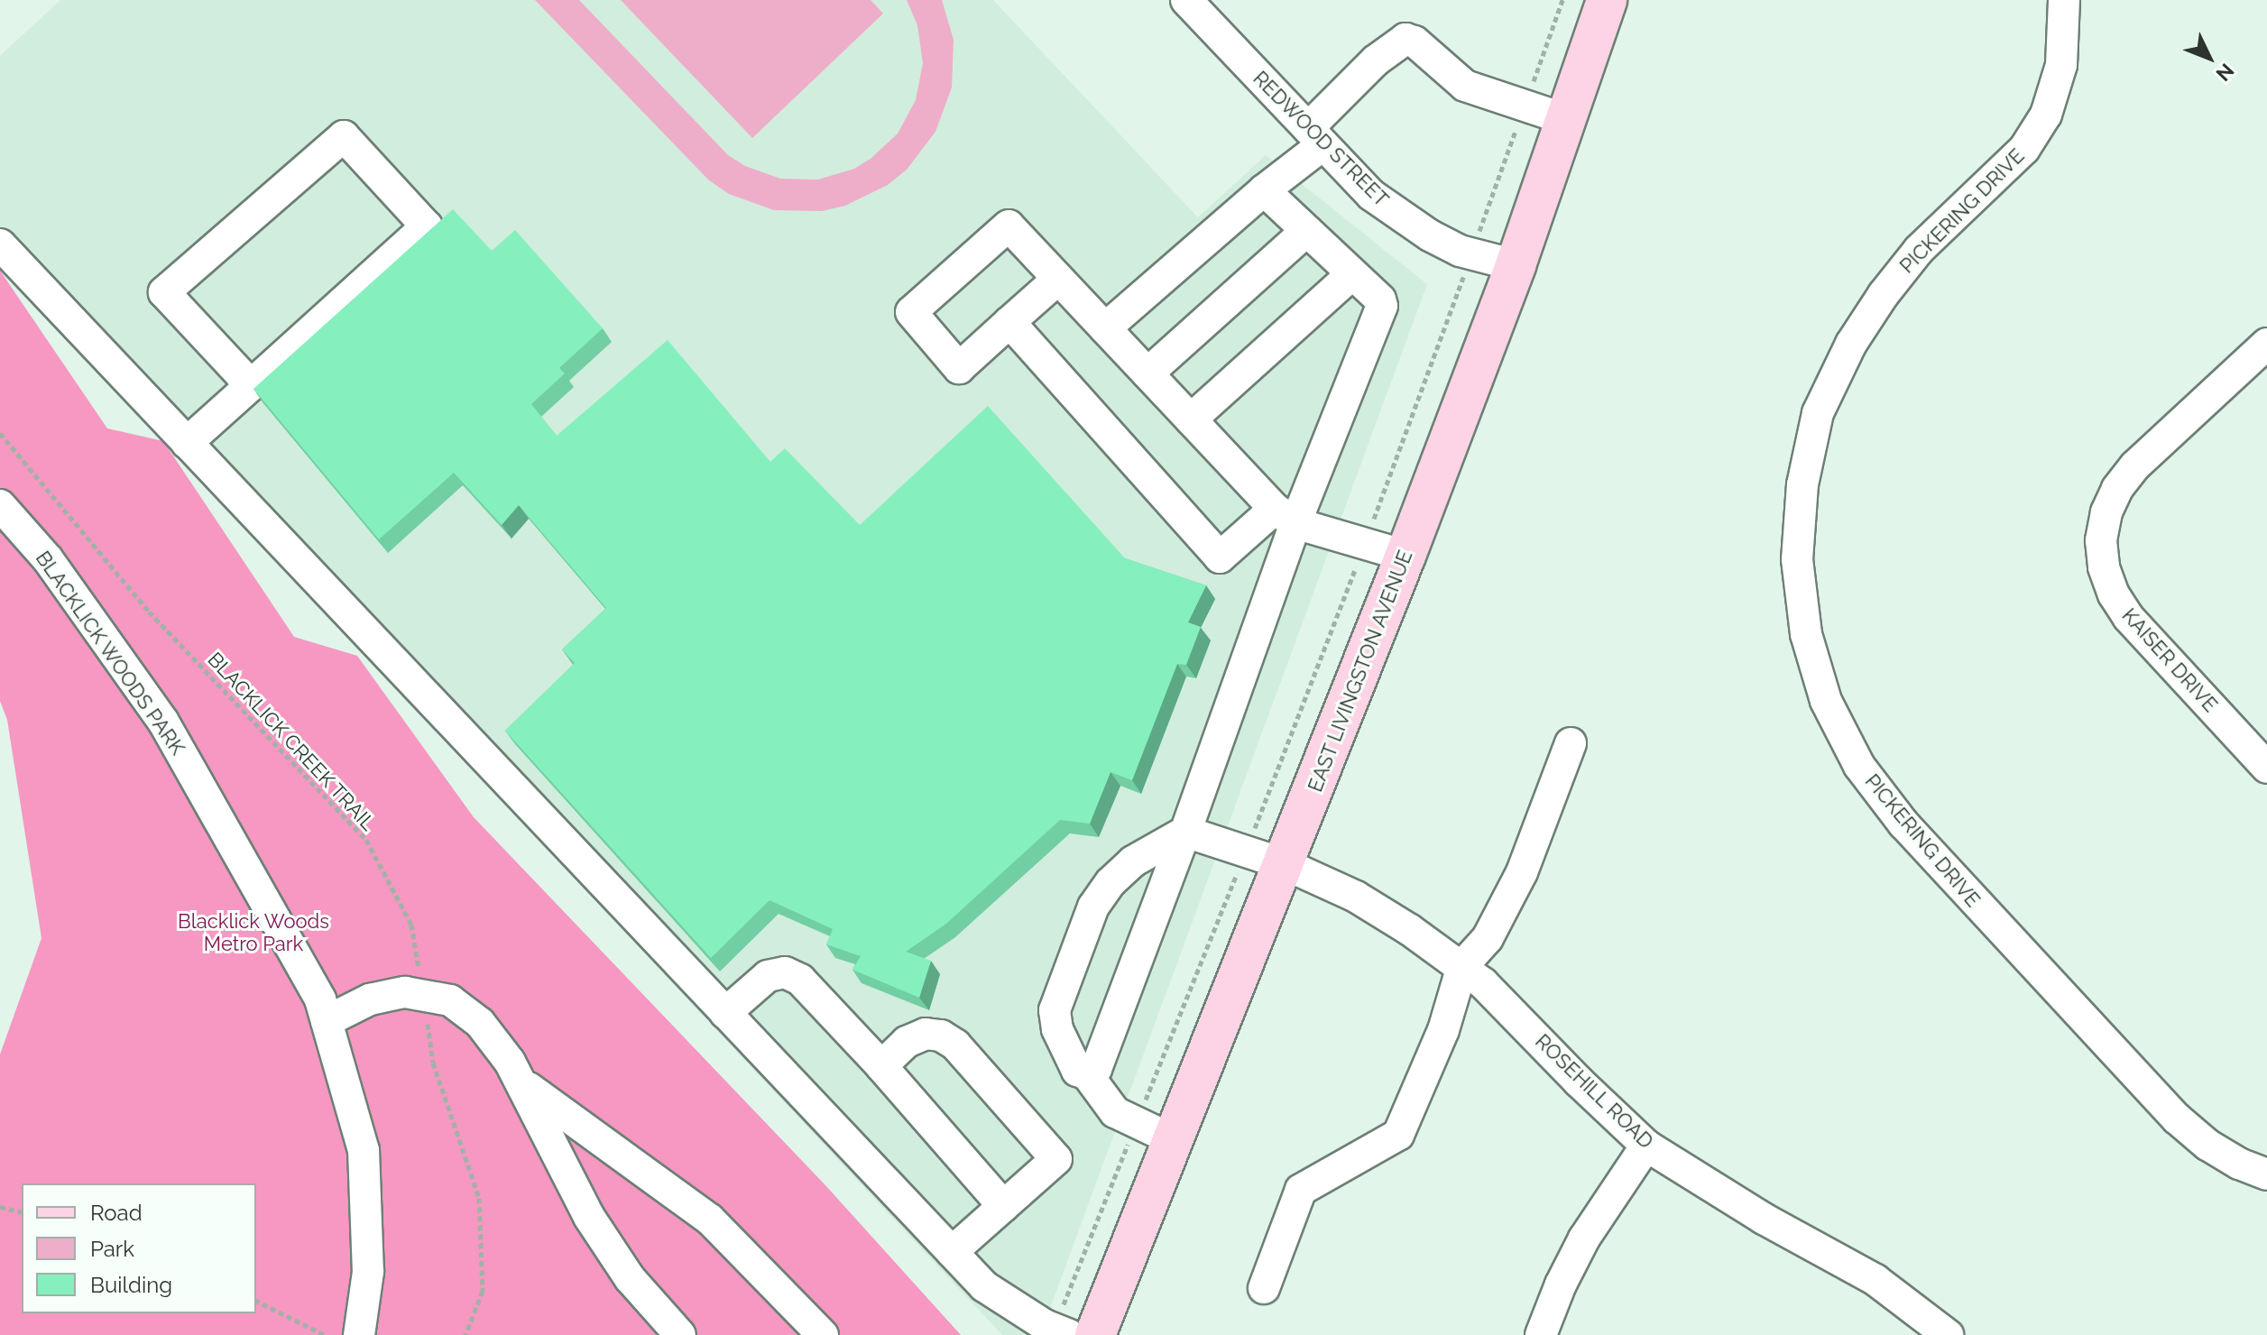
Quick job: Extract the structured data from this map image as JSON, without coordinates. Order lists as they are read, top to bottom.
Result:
{
  "streets": {
    "main road": ["EAST LIVINGSTON AVENUE"],
    "street": [
      "REDWOOD STREET",
      "PICKERING DRIVE",
      "BLACKLICK WOODS PARK",
      "KAISER DRIVE",
      "ROSEHILL ROAD"
    ],
    "path": ["BLACKLICK CREEK TRAIL"]
  },
  "crossings": [
    ["REDWOOD STREET", "EAST LIVINGSTON AVENUE"],
    ["EAST LIVINGSTON AVENUE", "ROSEHILL ROAD"]
  ],
  "parks": ["Blacklick Woods Metro Park"],
  "legend": ["Road", "Park", "Building"],
  "north": "bottom right"
}
